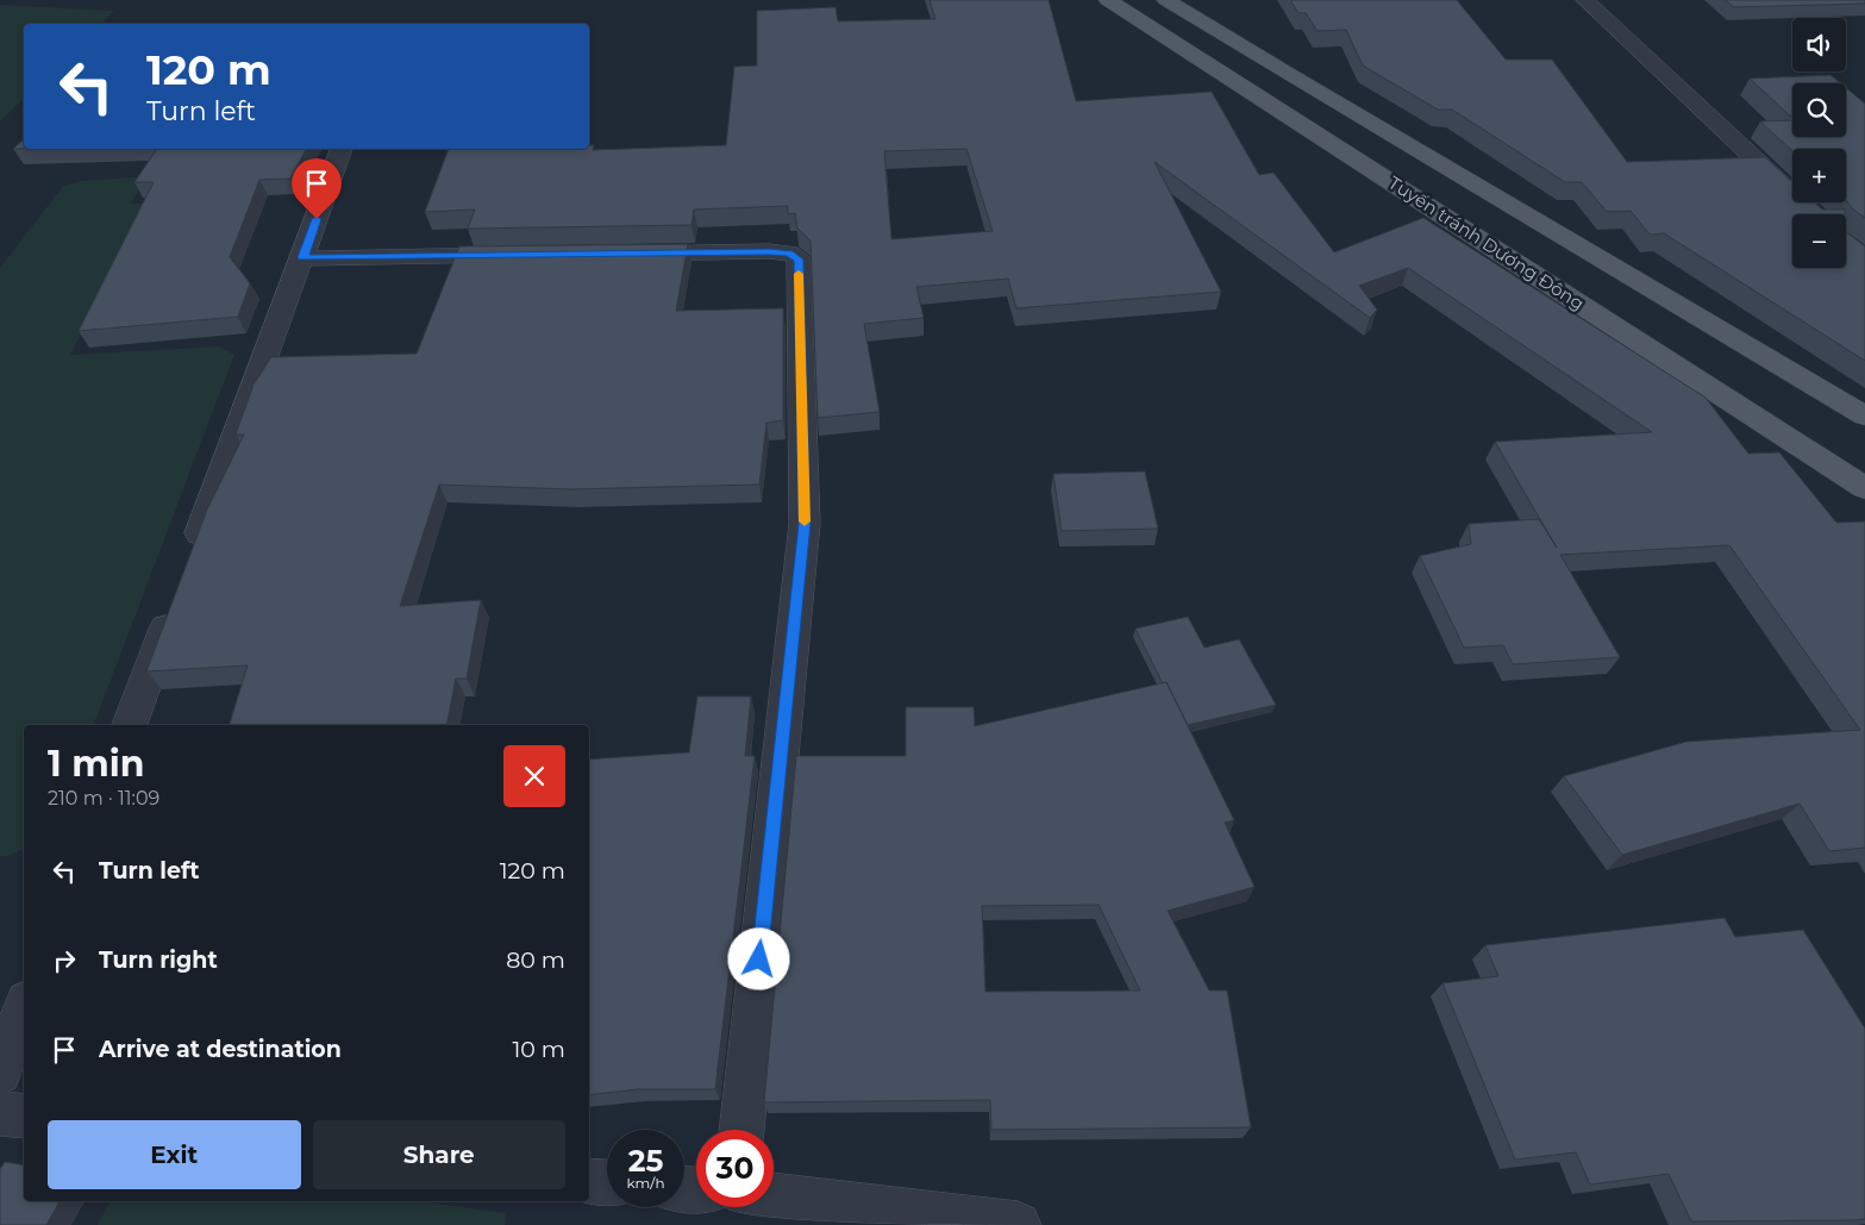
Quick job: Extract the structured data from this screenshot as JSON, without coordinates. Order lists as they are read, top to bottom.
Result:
{
  "streets": {
    "main road": ["Tuyến tránh Dương Đông"]
  },
  "page": {
    "map_buttons": ["+", "−"],
    "turn": ["120 m", "Turn left"],
    "heading": ["1 min", "210 m · 11:09"],
    "list": [
      {
        "name": "Turn left",
        "value": "120 m"
      },
      {
        "name": "Turn right",
        "value": "80 m"
      },
      {
        "name": "Arrive at destination",
        "value": "10 m"
      }
    ],
    "buttons": ["Exit", "Share"],
    "speed": "25 km/h",
    "limit": "30"
  }
}
